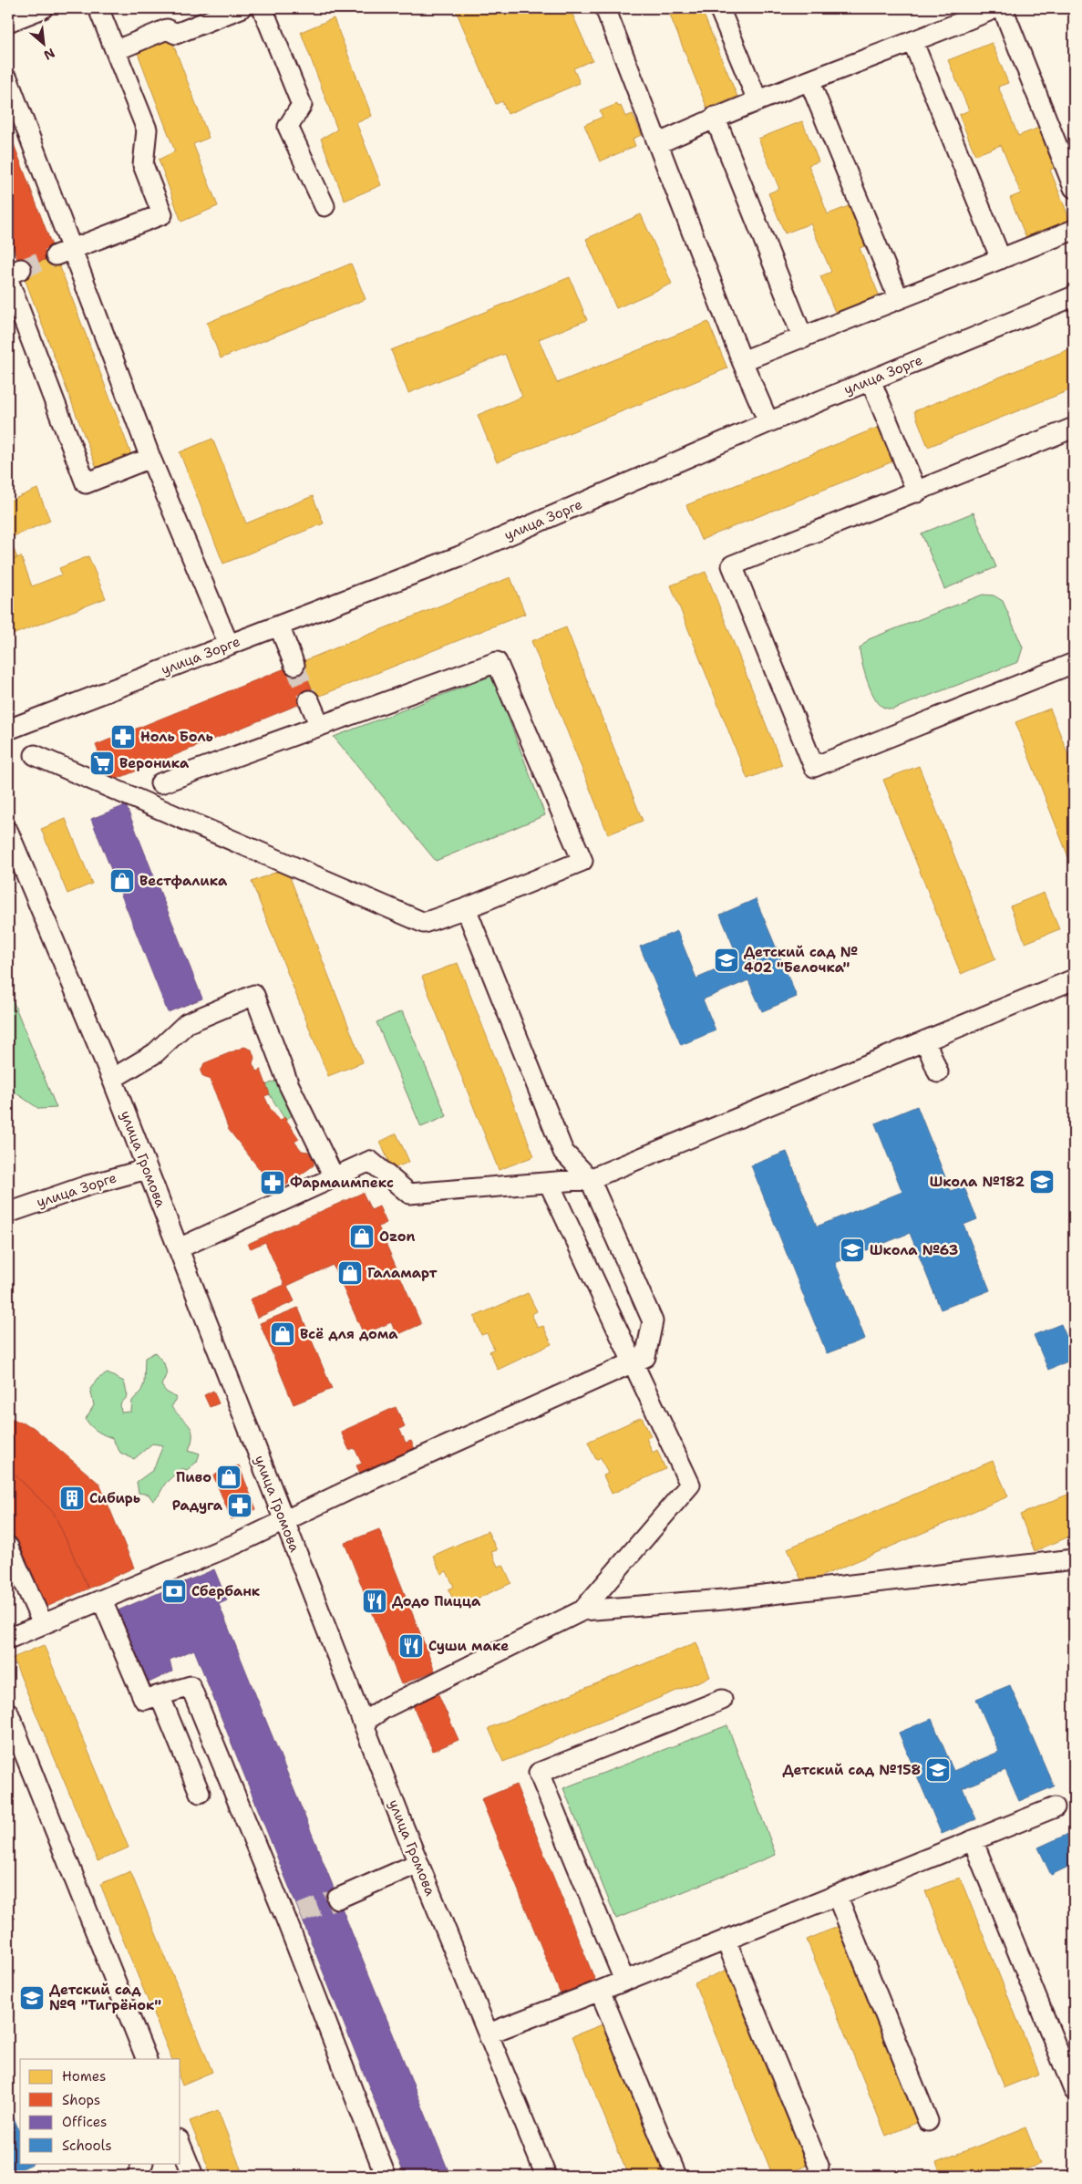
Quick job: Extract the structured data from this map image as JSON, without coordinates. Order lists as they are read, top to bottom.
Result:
{
  "streets": {
    "street": ["улица Зорге", "улица Громова"]
  },
  "crossings": [
    ["улица Зорге", "улица Громова"]
  ],
  "places": {
    "pharmacy": ["Ноль Боль", "Фармаимпекс", "Радуга"],
    "supermarket": ["Вероника"],
    "shop": [
      "Вестфалика",
      "Ozon",
      "Галамарт",
      "Всё для дома",
      "Пиво"
    ],
    "school or university": [
      "Детский сад № 402 \"Белочка\"",
      "Школа №182",
      "Школа №63",
      "Детский сад №158",
      "Детский сад №9 \"Тигрёнок\""
    ],
    "building": ["Сибирь"],
    "bank": ["Сбербанк"],
    "restaurant": ["Додо Пицца", "Суши маке"]
  },
  "legend": [
    "Homes",
    "Shops",
    "Offices",
    "Schools"
  ],
  "north": "bottom right"
}
